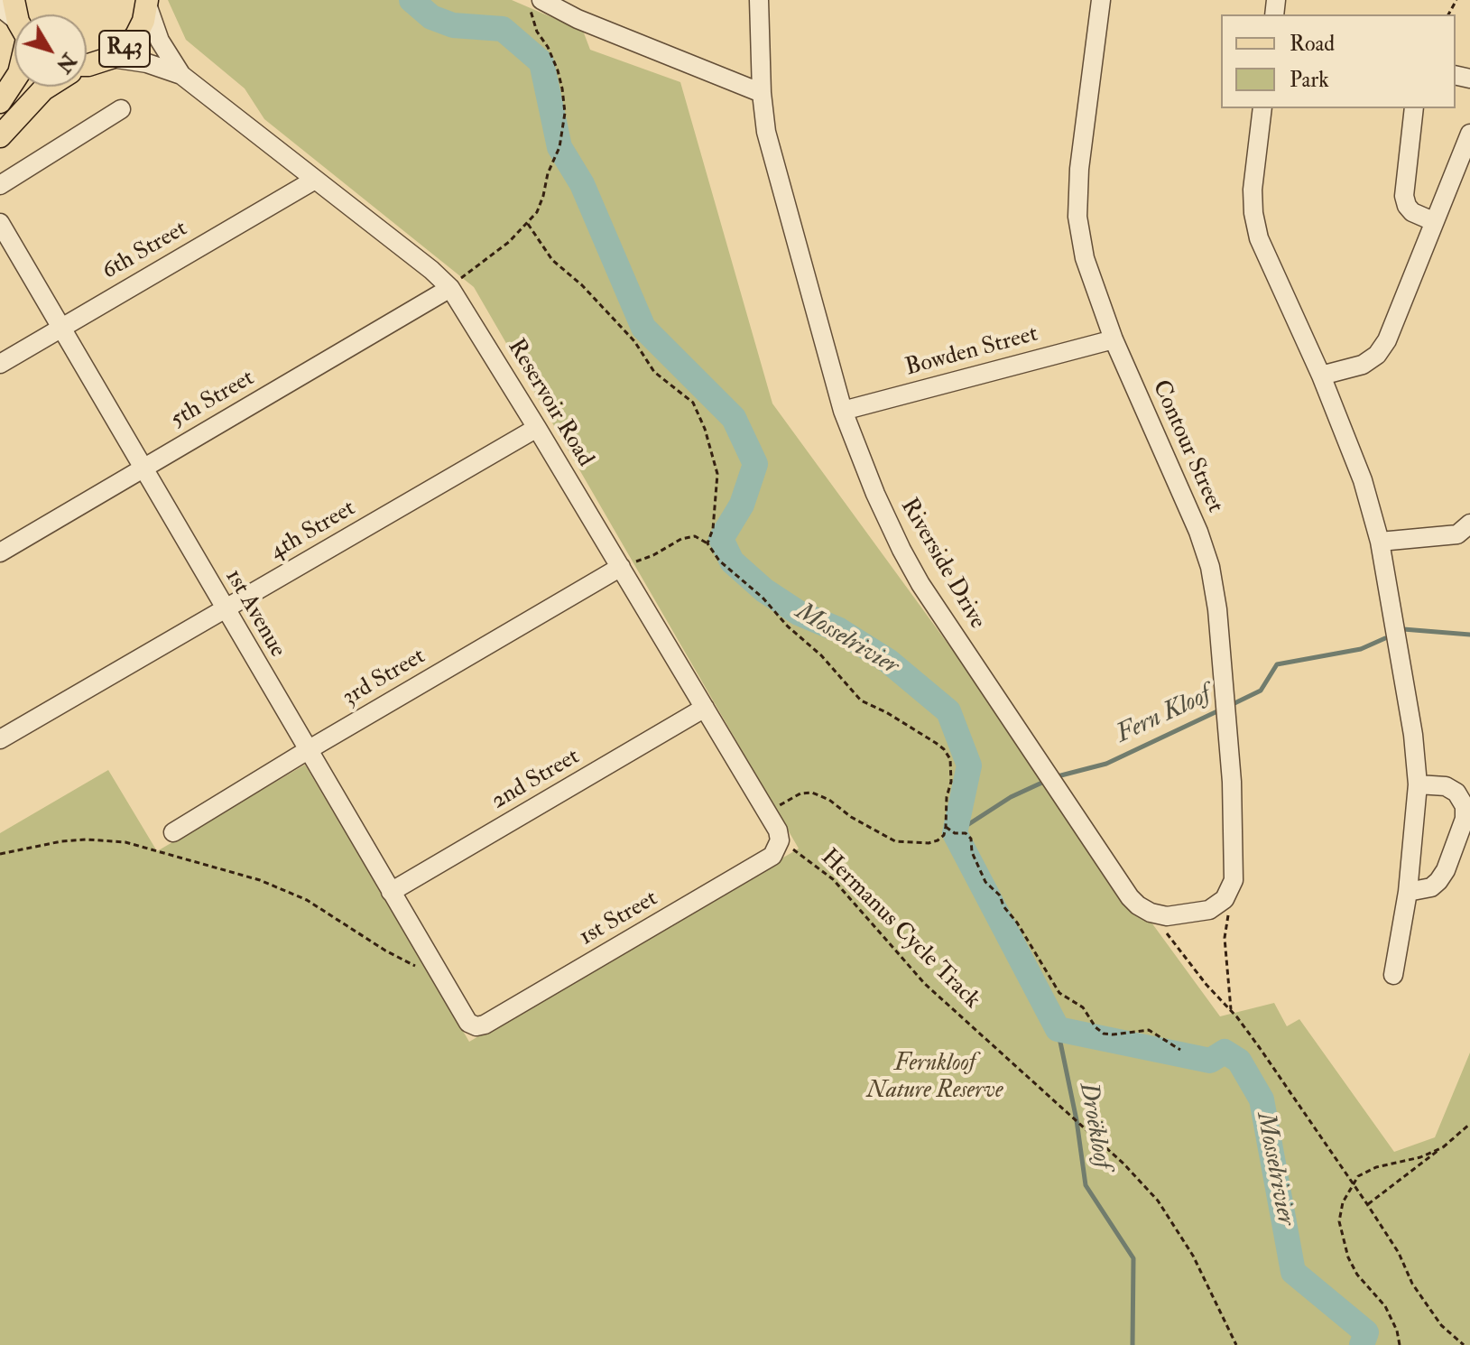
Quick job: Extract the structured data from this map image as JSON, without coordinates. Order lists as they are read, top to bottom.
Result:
{
  "streets": {
    "main road": ["R43"],
    "street": [
      "6th Street",
      "Bowden Street",
      "5th Street",
      "Reservoir Road",
      "Contour Street",
      "4th Street",
      "Riverside Drive",
      "1st Avenue",
      "3rd Street",
      "2nd Street",
      "1st Street"
    ],
    "path": ["Hermanus Cycle Track"]
  },
  "crossings": [
    ["R43", "Reservoir Road"],
    ["6th Street", "Reservoir Road"],
    ["6th Street", "1st Avenue"],
    ["Bowden Street", "Contour Street"],
    ["Bowden Street", "Riverside Drive"],
    ["5th Street", "Reservoir Road"],
    ["5th Street", "1st Avenue"],
    ["Reservoir Road", "4th Street"],
    ["Reservoir Road", "3rd Street"],
    ["Reservoir Road", "2nd Street"],
    ["Reservoir Road", "1st Street"],
    ["Reservoir Road", "Hermanus Cycle Track"],
    ["Contour Street", "Riverside Drive"],
    ["4th Street", "1st Avenue"],
    ["1st Avenue", "3rd Street"],
    ["1st Avenue", "2nd Street"],
    ["1st Avenue", "1st Street"],
    ["1st Street", "Hermanus Cycle Track"]
  ],
  "water": ["Mosselrivier", "Fern Kloof", "Droëkloof"],
  "parks": ["Fernkloof Nature Reserve"],
  "legend": ["Road", "Park"],
  "north": "bottom right"
}
